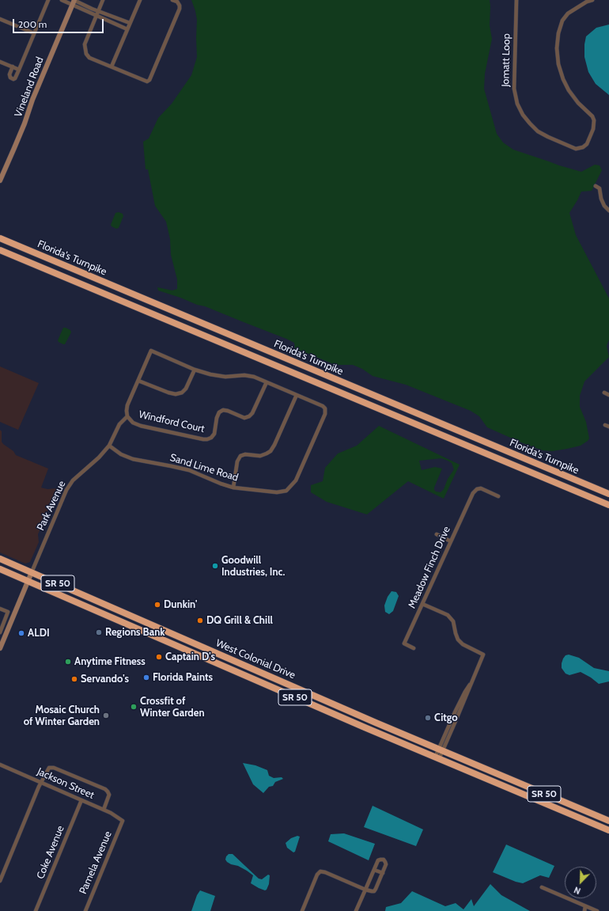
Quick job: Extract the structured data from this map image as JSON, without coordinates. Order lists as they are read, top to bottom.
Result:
{
  "streets": {
    "highway": ["Florida's Turnpike", "SR 50", "West Colonial Drive"],
    "main road": ["Vineland Road", "Park Avenue"],
    "street": [
      "Jomatt Loop",
      "Windford Court",
      "Sand Lime Road",
      "Meadow Finch Drive",
      "Jackson Street",
      "Coke Avenue",
      "Pamela Avenue"
    ]
  },
  "crossings": [
    ["Windford Court", "Park Avenue"],
    ["Sand Lime Road", "Park Avenue"],
    ["Park Avenue", "West Colonial Drive"],
    ["Jackson Street", "Coke Avenue"],
    ["Jackson Street", "Pamela Avenue"]
  ],
  "places": [
    "Goodwill Industries, Inc.",
    "Dunkin'",
    "DQ Grill & Chill",
    "Regions Bank",
    "ALDI",
    "Captain D's",
    "Anytime Fitness",
    "Florida Paints",
    "Servando's",
    "Crossfit of Winter Garden",
    "Mosaic Church of Winter Garden",
    "Citgo"
  ],
  "scale_bar": "200 m",
  "north": "bottom left"
}
